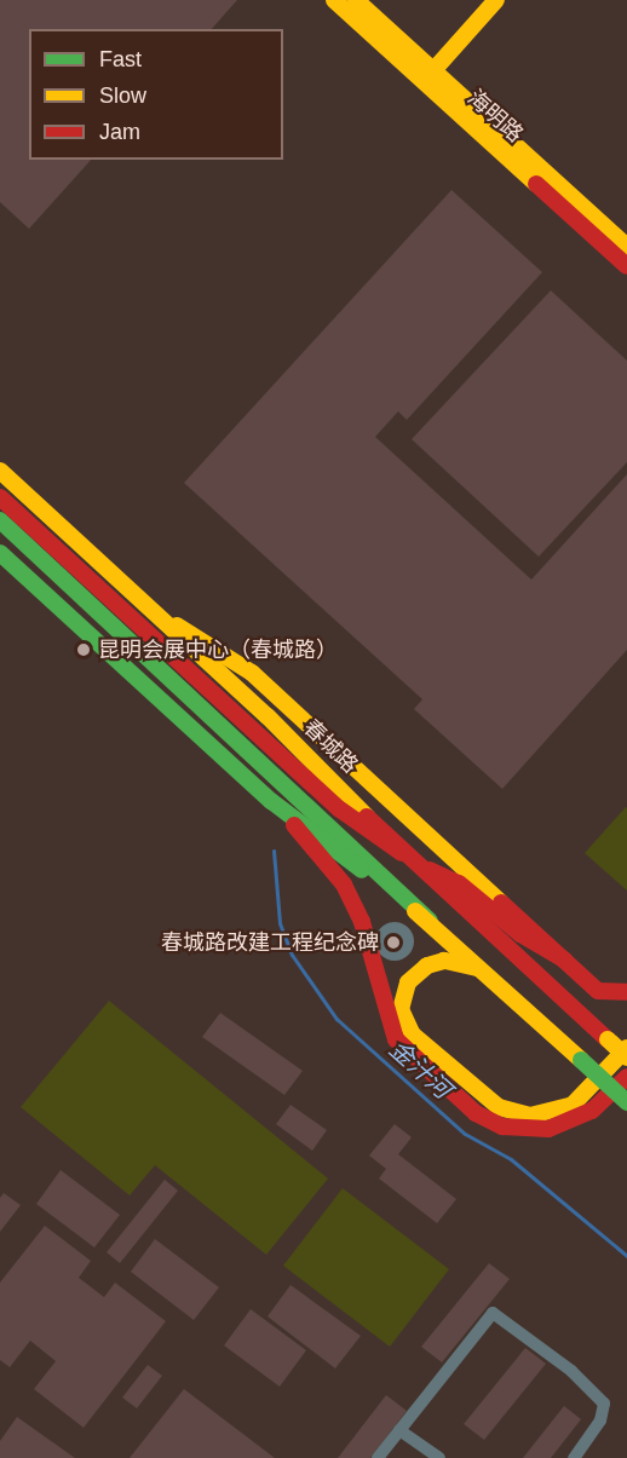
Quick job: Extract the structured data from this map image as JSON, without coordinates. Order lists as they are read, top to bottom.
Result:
{
  "streets": {
    "main road": ["海明路", "春城路"]
  },
  "water": ["金汁河"],
  "places": ["昆明会展中心（春城路）", "春城路改建工程纪念碑"],
  "legend": ["Fast", "Slow", "Jam"]
}
